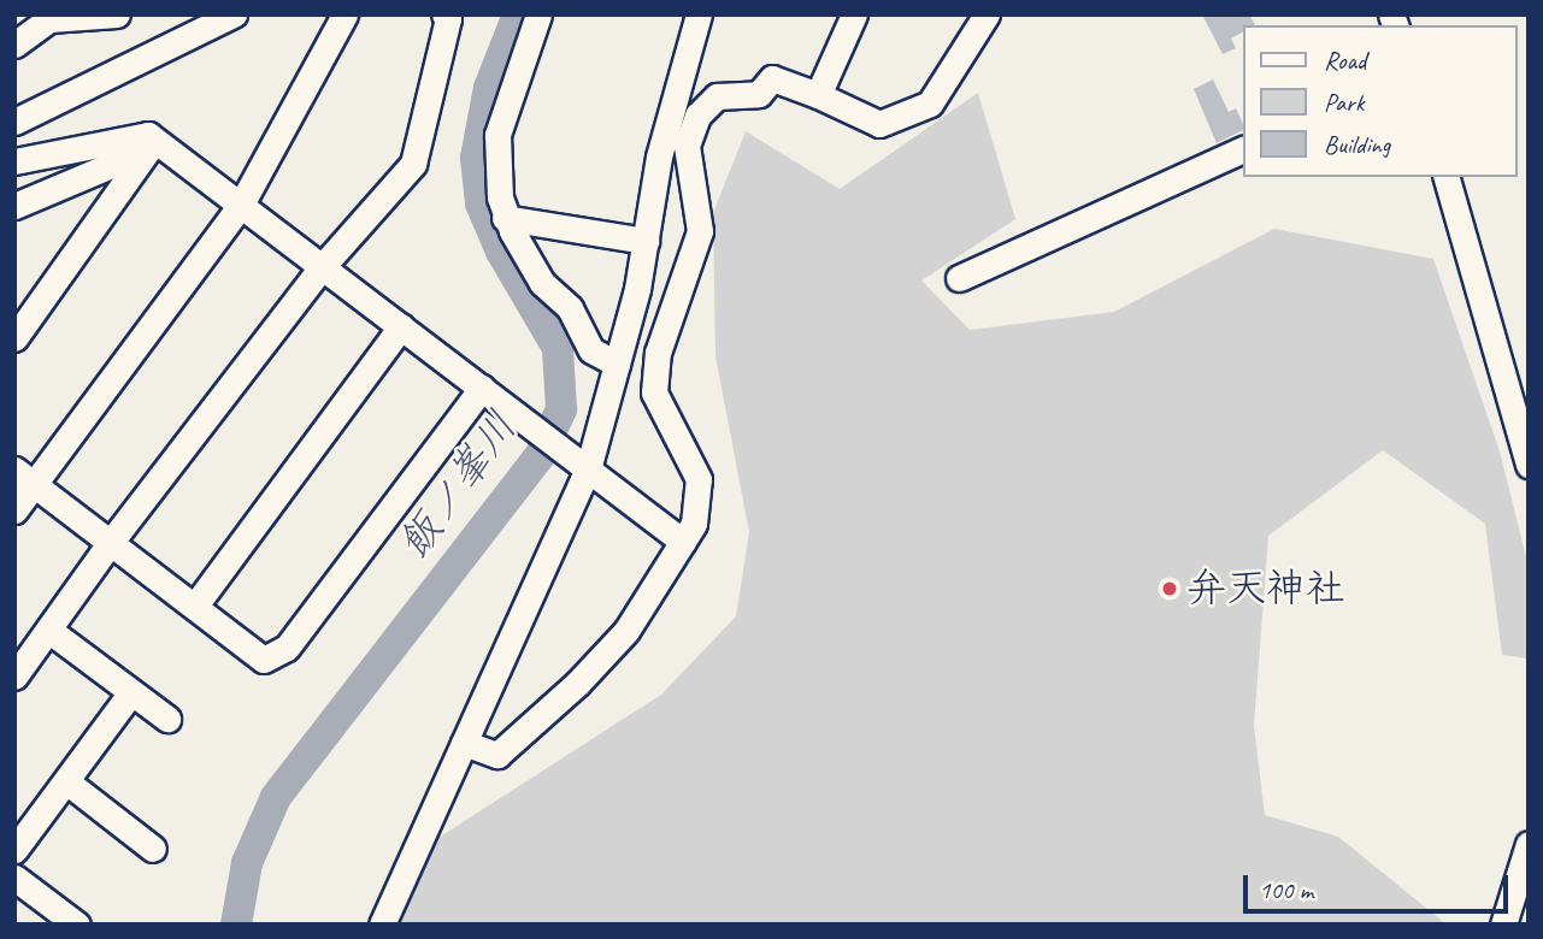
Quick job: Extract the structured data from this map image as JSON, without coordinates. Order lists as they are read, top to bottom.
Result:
{
  "water": ["飯ノ峯川"],
  "places": ["弁天神社"],
  "legend": ["Road", "Park", "Building"],
  "scale_bar": "100 m"
}
